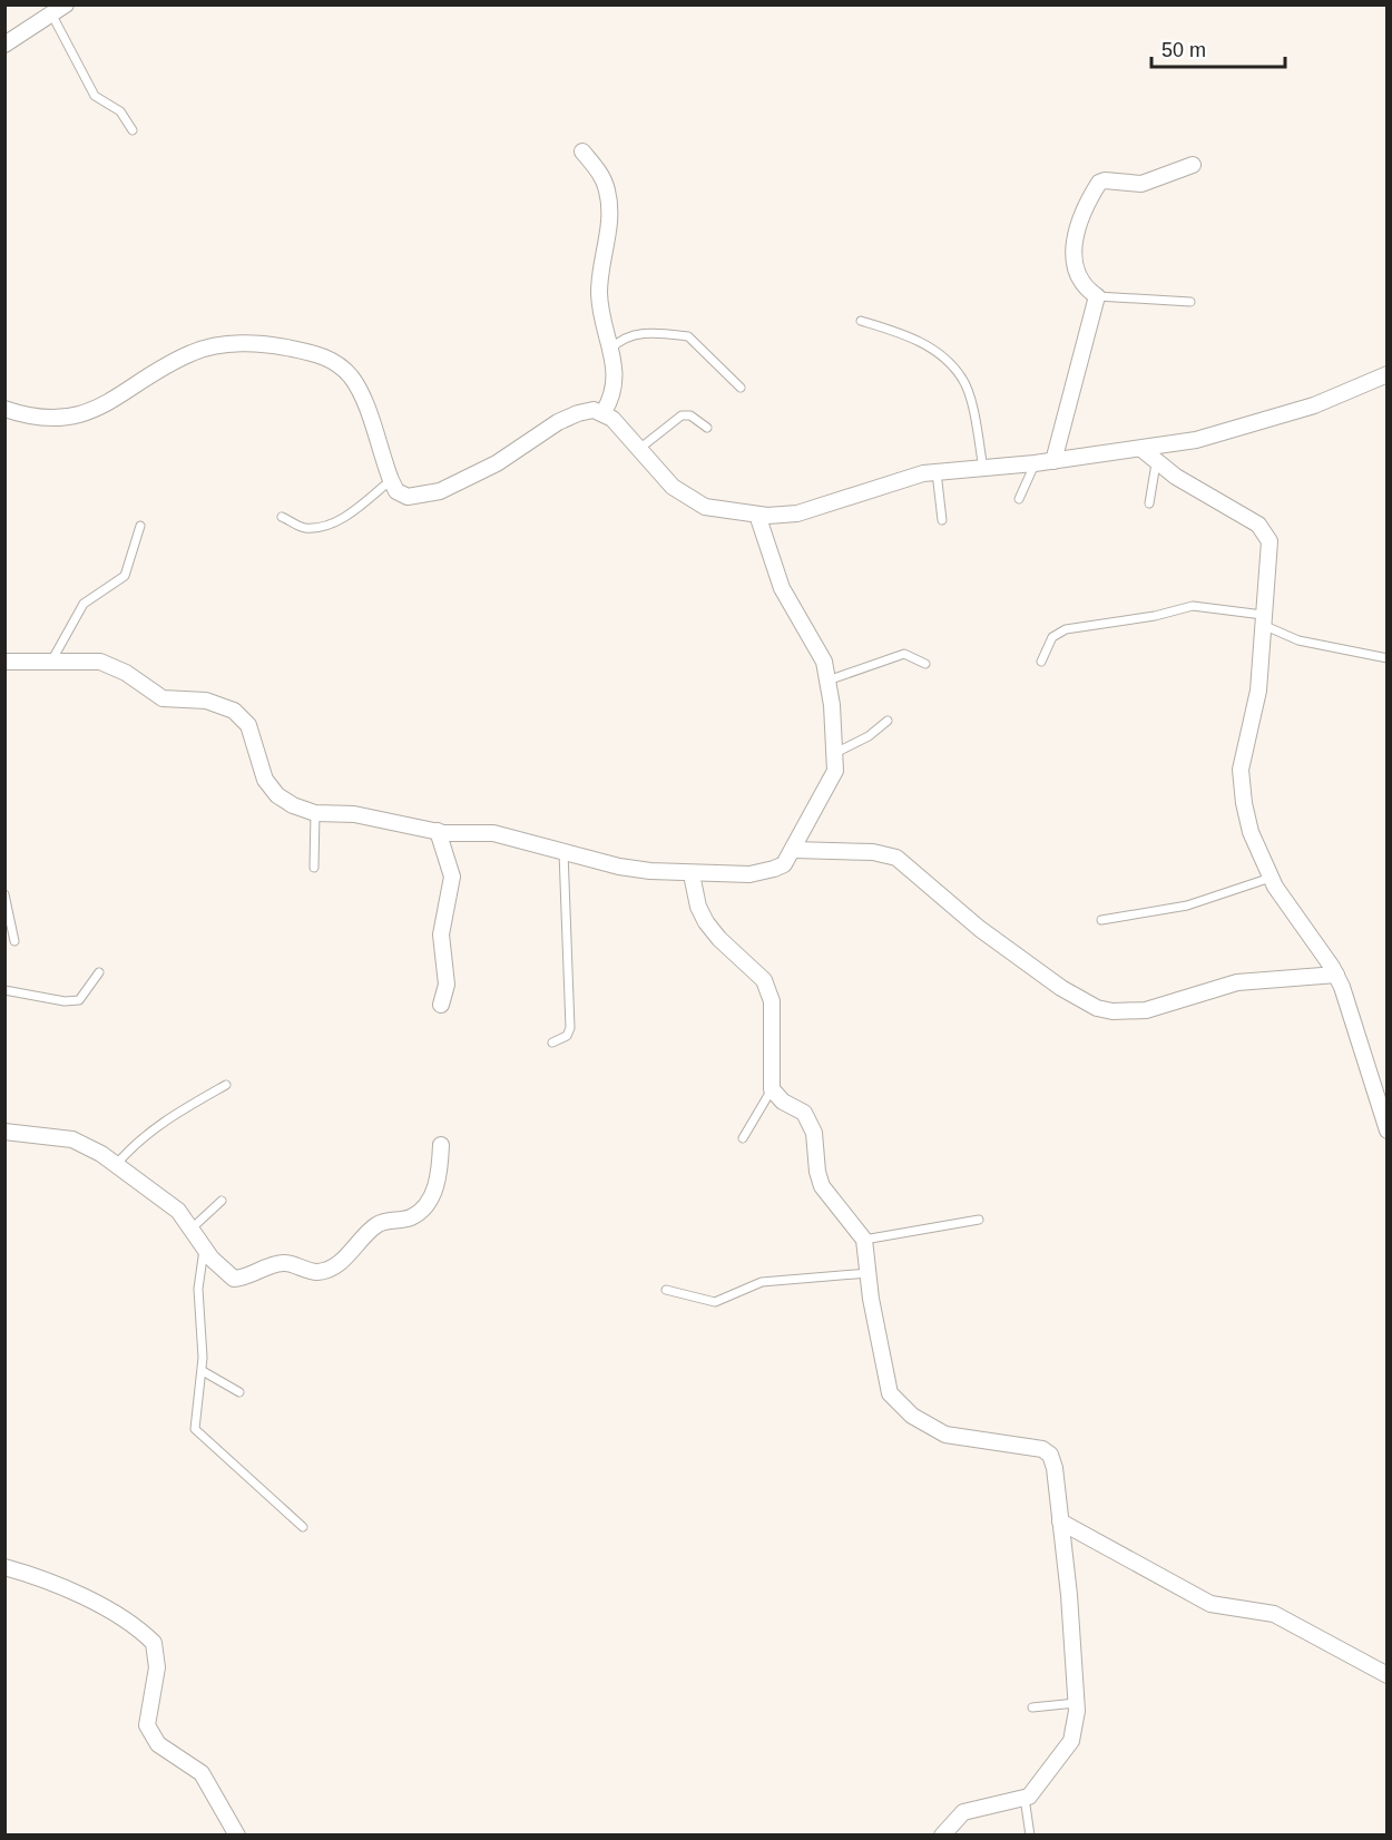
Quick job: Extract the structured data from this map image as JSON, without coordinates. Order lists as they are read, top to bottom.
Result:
{
  "scale_bar": "50 m"
}
